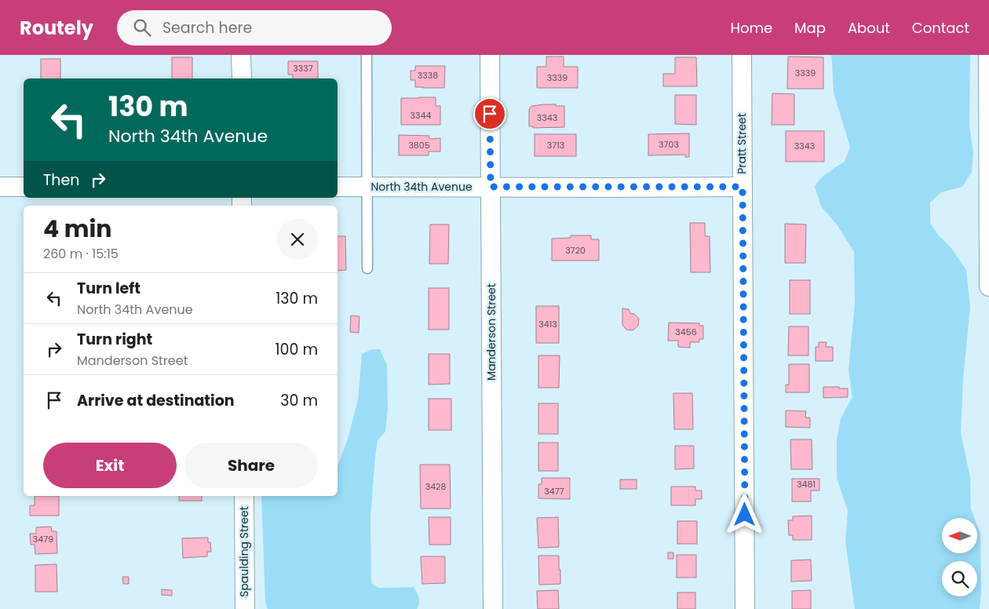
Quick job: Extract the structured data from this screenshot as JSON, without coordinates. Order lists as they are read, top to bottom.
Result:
{
  "streets": {
    "street": [
      "Pratt Street",
      "North 34th Avenue",
      "Manderson Street",
      "Spaulding Street"
    ]
  },
  "crossings": [
    ["Pratt Street", "North 34th Avenue"],
    ["North 34th Avenue", "Manderson Street"]
  ],
  "house_numbers": [
    "3337",
    "3339",
    "3338",
    "3339",
    "3344",
    "3343",
    "3703",
    "3805",
    "3713",
    "3343",
    "3720",
    "3413",
    "3456",
    "3481",
    "3428",
    "3477",
    "3479"
  ],
  "north": "left",
  "page": {
    "header": "Routely",
    "search": "Search here",
    "nav": [
      "Home",
      "Map",
      "About",
      "Contact"
    ],
    "turn": ["130 m", "North 34th Avenue"],
    "then": "Then",
    "heading": ["4 min", "260 m · 15:15"],
    "list": [
      {
        "name": "Turn left",
        "note": "North 34th Avenue",
        "value": "130 m"
      },
      {
        "name": "Turn right",
        "note": "Manderson Street",
        "value": "100 m"
      },
      {
        "name": "Arrive at destination",
        "value": "30 m"
      }
    ],
    "buttons": ["Exit", "Share"]
  }
}
